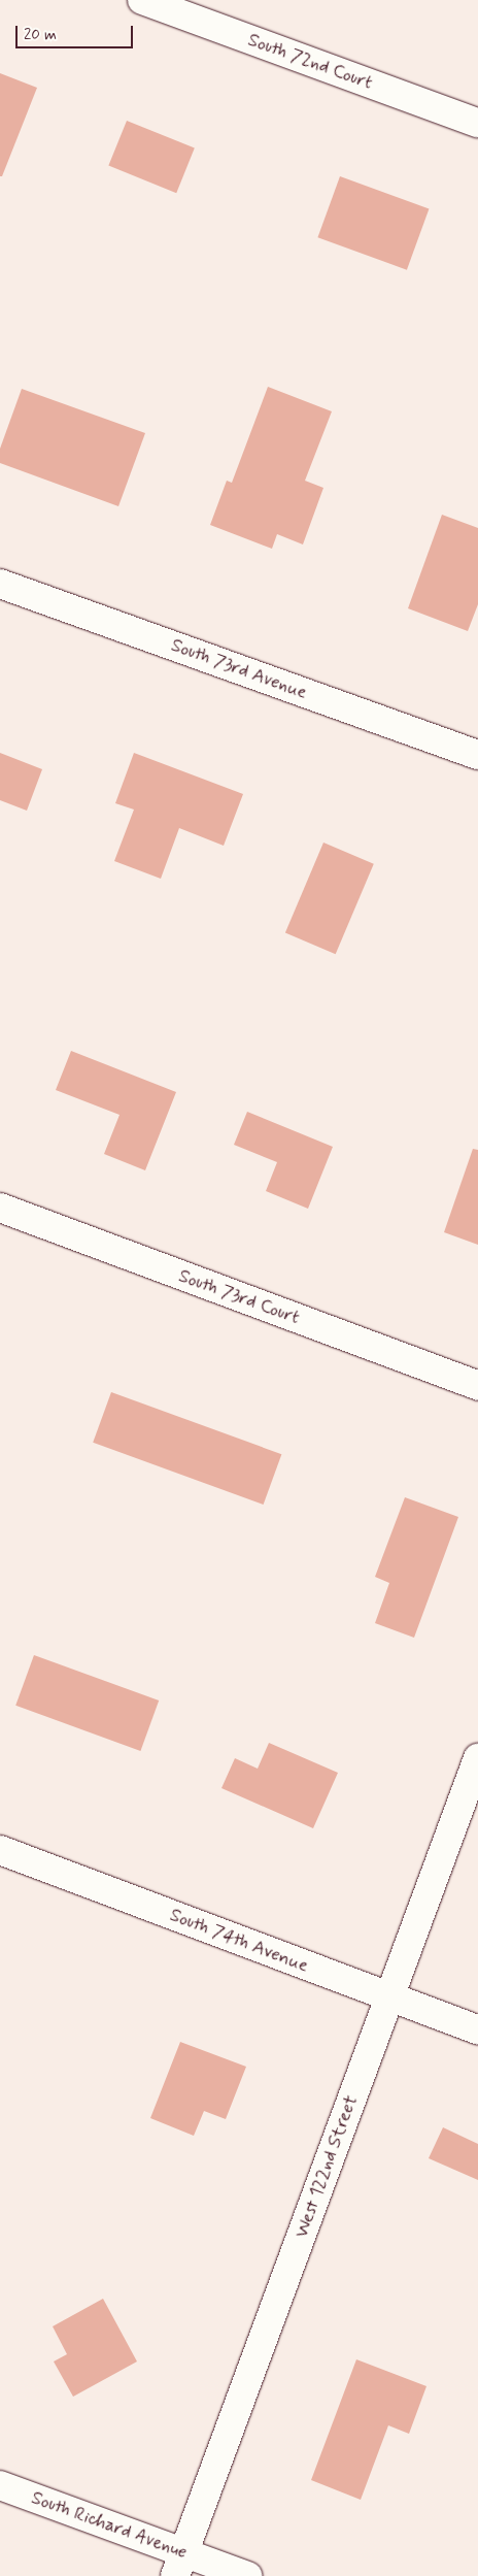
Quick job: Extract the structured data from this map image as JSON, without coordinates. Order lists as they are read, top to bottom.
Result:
{
  "streets": {
    "street": [
      "South 72nd Court",
      "South 73rd Avenue",
      "South 73rd Court",
      "South 74th Avenue",
      "West 122nd Street",
      "South Richard Avenue"
    ]
  },
  "crossings": [
    ["South 74th Avenue", "West 122nd Street"],
    ["West 122nd Street", "South Richard Avenue"]
  ],
  "scale_bar": "20 m"
}
